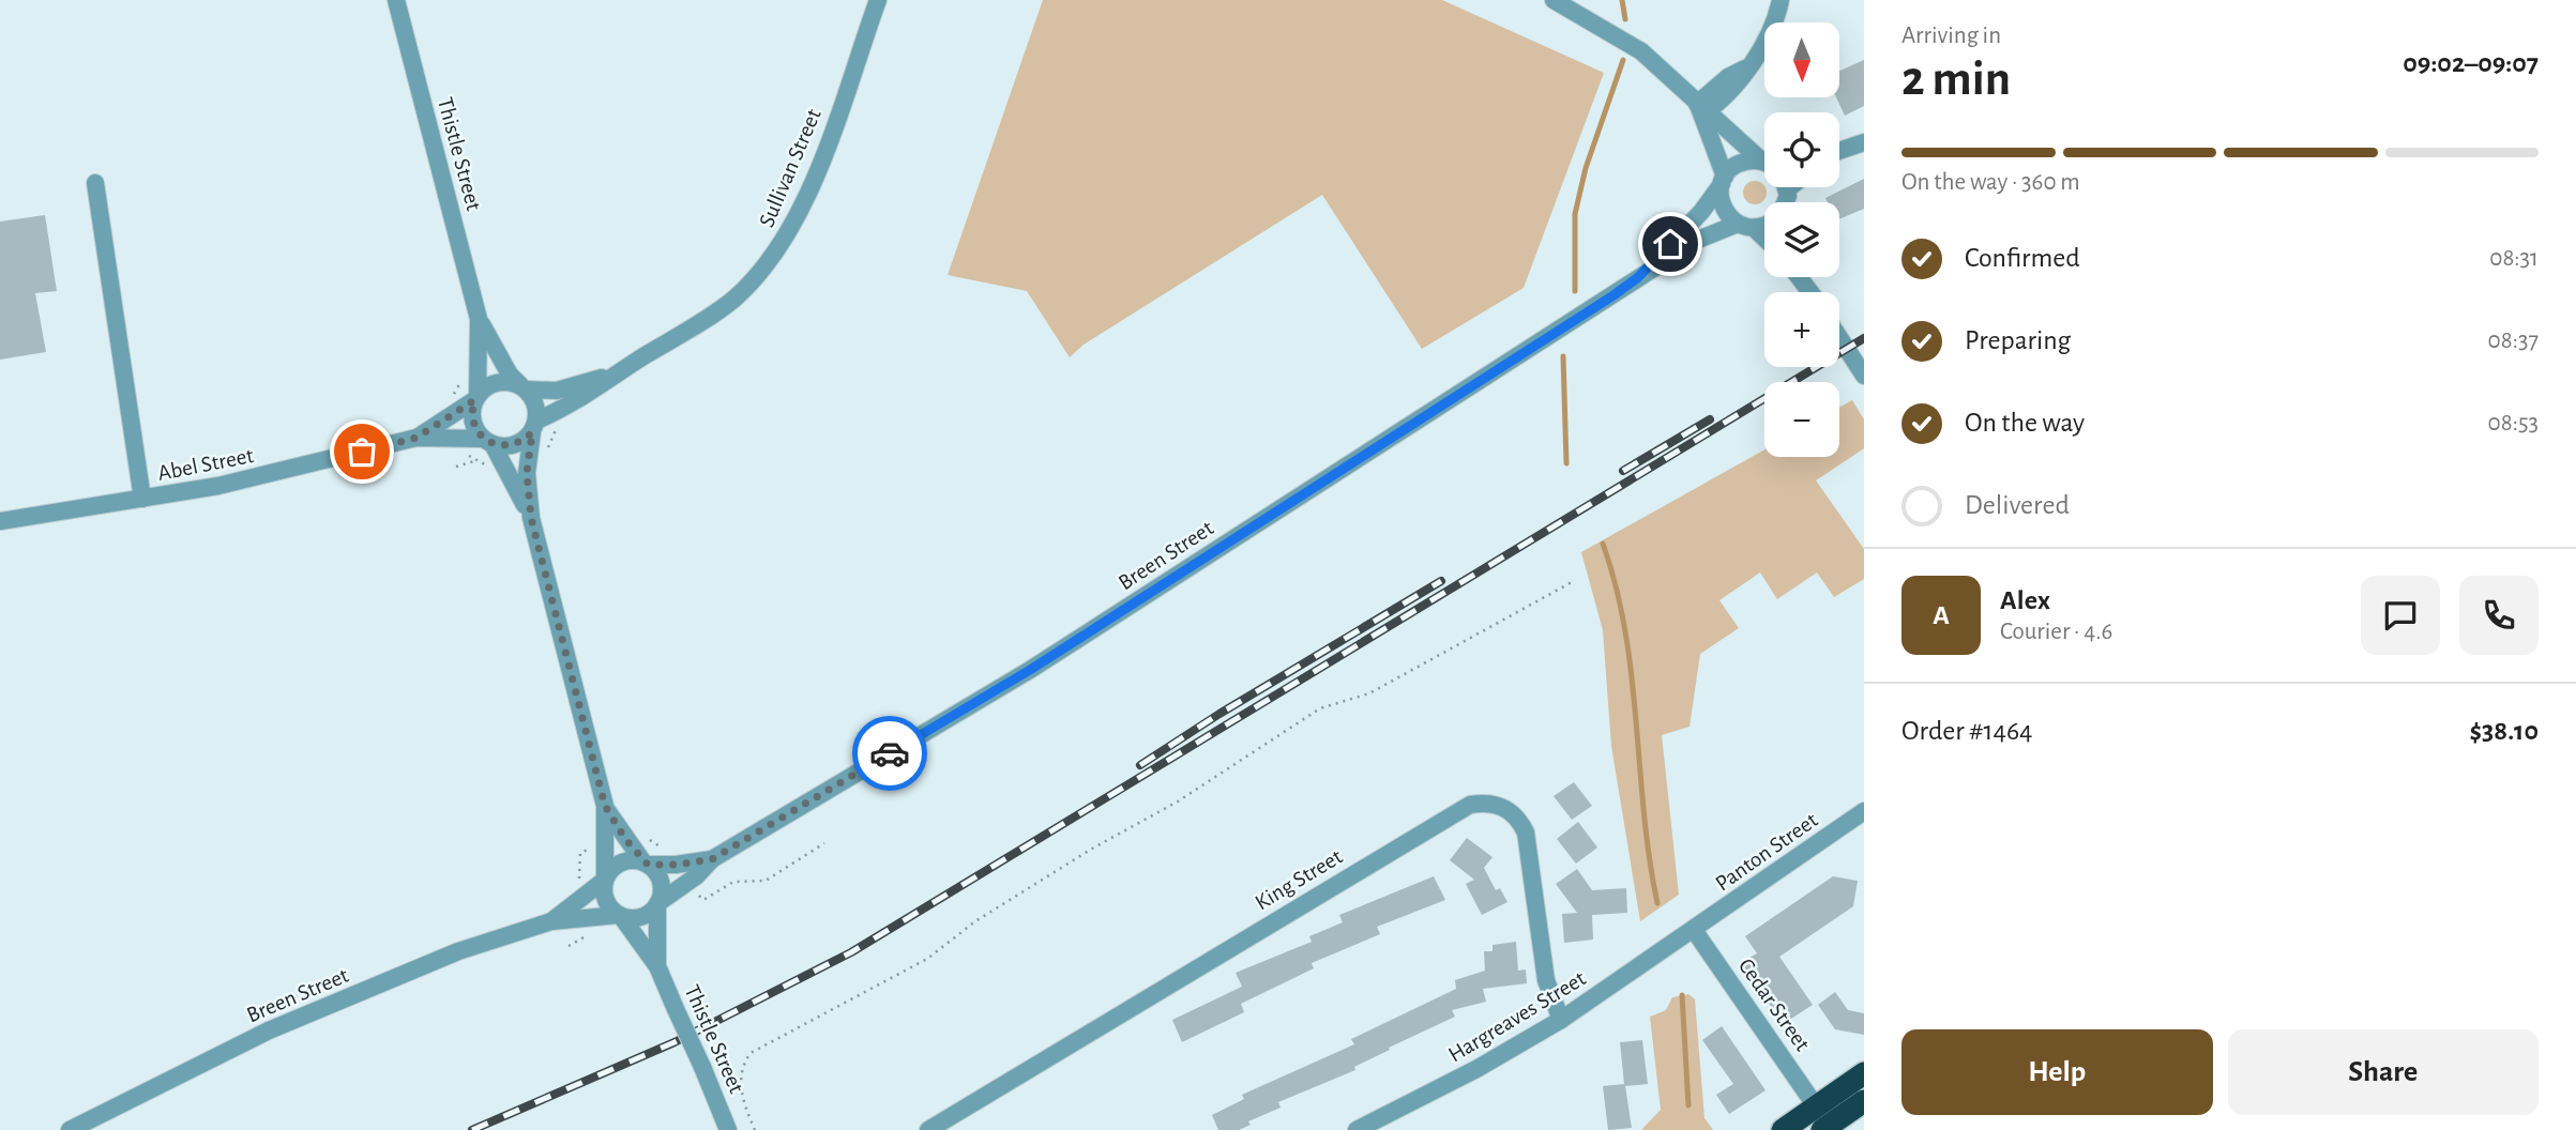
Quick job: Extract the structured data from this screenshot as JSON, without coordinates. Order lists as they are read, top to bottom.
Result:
{
  "streets": {
    "street": [
      "Thistle Street",
      "Sullivan Street",
      "Abel Street",
      "Breen Street",
      "Panton Street",
      "King Street",
      "Cedar Street",
      "Hargreaves Street"
    ]
  },
  "crossings": [
    ["Thistle Street", "Sullivan Street"],
    ["Thistle Street", "Abel Street"],
    ["Thistle Street", "Breen Street"],
    ["Sullivan Street", "Abel Street"],
    ["Panton Street", "Cedar Street"],
    ["Panton Street", "Hargreaves Street"],
    ["King Street", "Hargreaves Street"],
    ["Cedar Street", "Hargreaves Street"]
  ],
  "north": "bottom",
  "page": {
    "heading": ["2 min", "Arriving in", "09:02–09:07"],
    "panel": [
      "Alex",
      "Courier · 4.6",
      "Order #1464",
      "$38.10"
    ],
    "map_buttons": ["+", "−"],
    "bar": "On the way · 360 m",
    "list": [
      ["Confirmed", "08:31"],
      ["Preparing", "08:37"],
      ["On the way", "08:53"],
      "Delivered"
    ],
    "round": "A",
    "buttons": ["Help", "Share"]
  }
}
